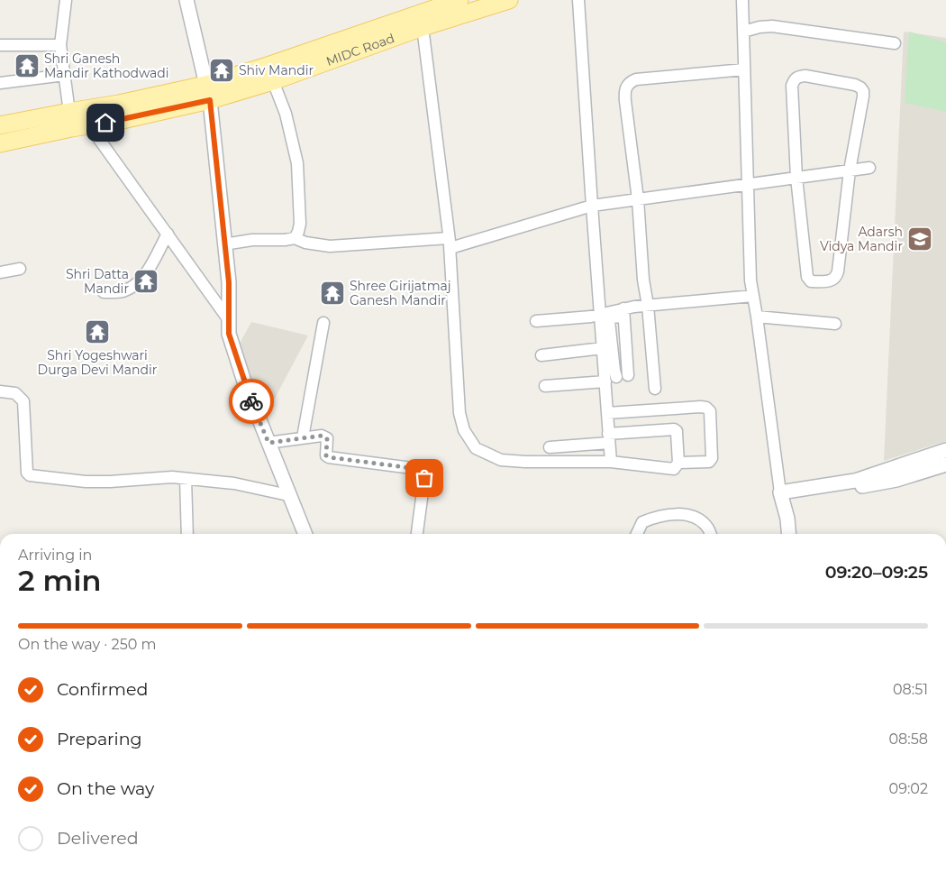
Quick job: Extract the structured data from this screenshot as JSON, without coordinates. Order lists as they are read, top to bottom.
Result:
{
  "streets": {
    "main road": ["MIDC Road"]
  },
  "places": {
    "temple": [
      "Shri Ganesh Mandir Kathodwadi",
      "Shiv Mandir",
      "Shri Datta Mandir",
      "Shree Girijatmaj Ganesh Mandir",
      "Shri Yogeshwari Durga Devi Mandir"
    ],
    "school or university": ["Adarsh Vidya Mandir"]
  },
  "page": {
    "heading": ["2 min", "Arriving in", "09:20–09:25"],
    "bar": "On the way · 250 m",
    "list": [
      ["Confirmed", "08:51"],
      ["Preparing", "08:58"],
      ["On the way", "09:02"],
      "Delivered"
    ]
  }
}
